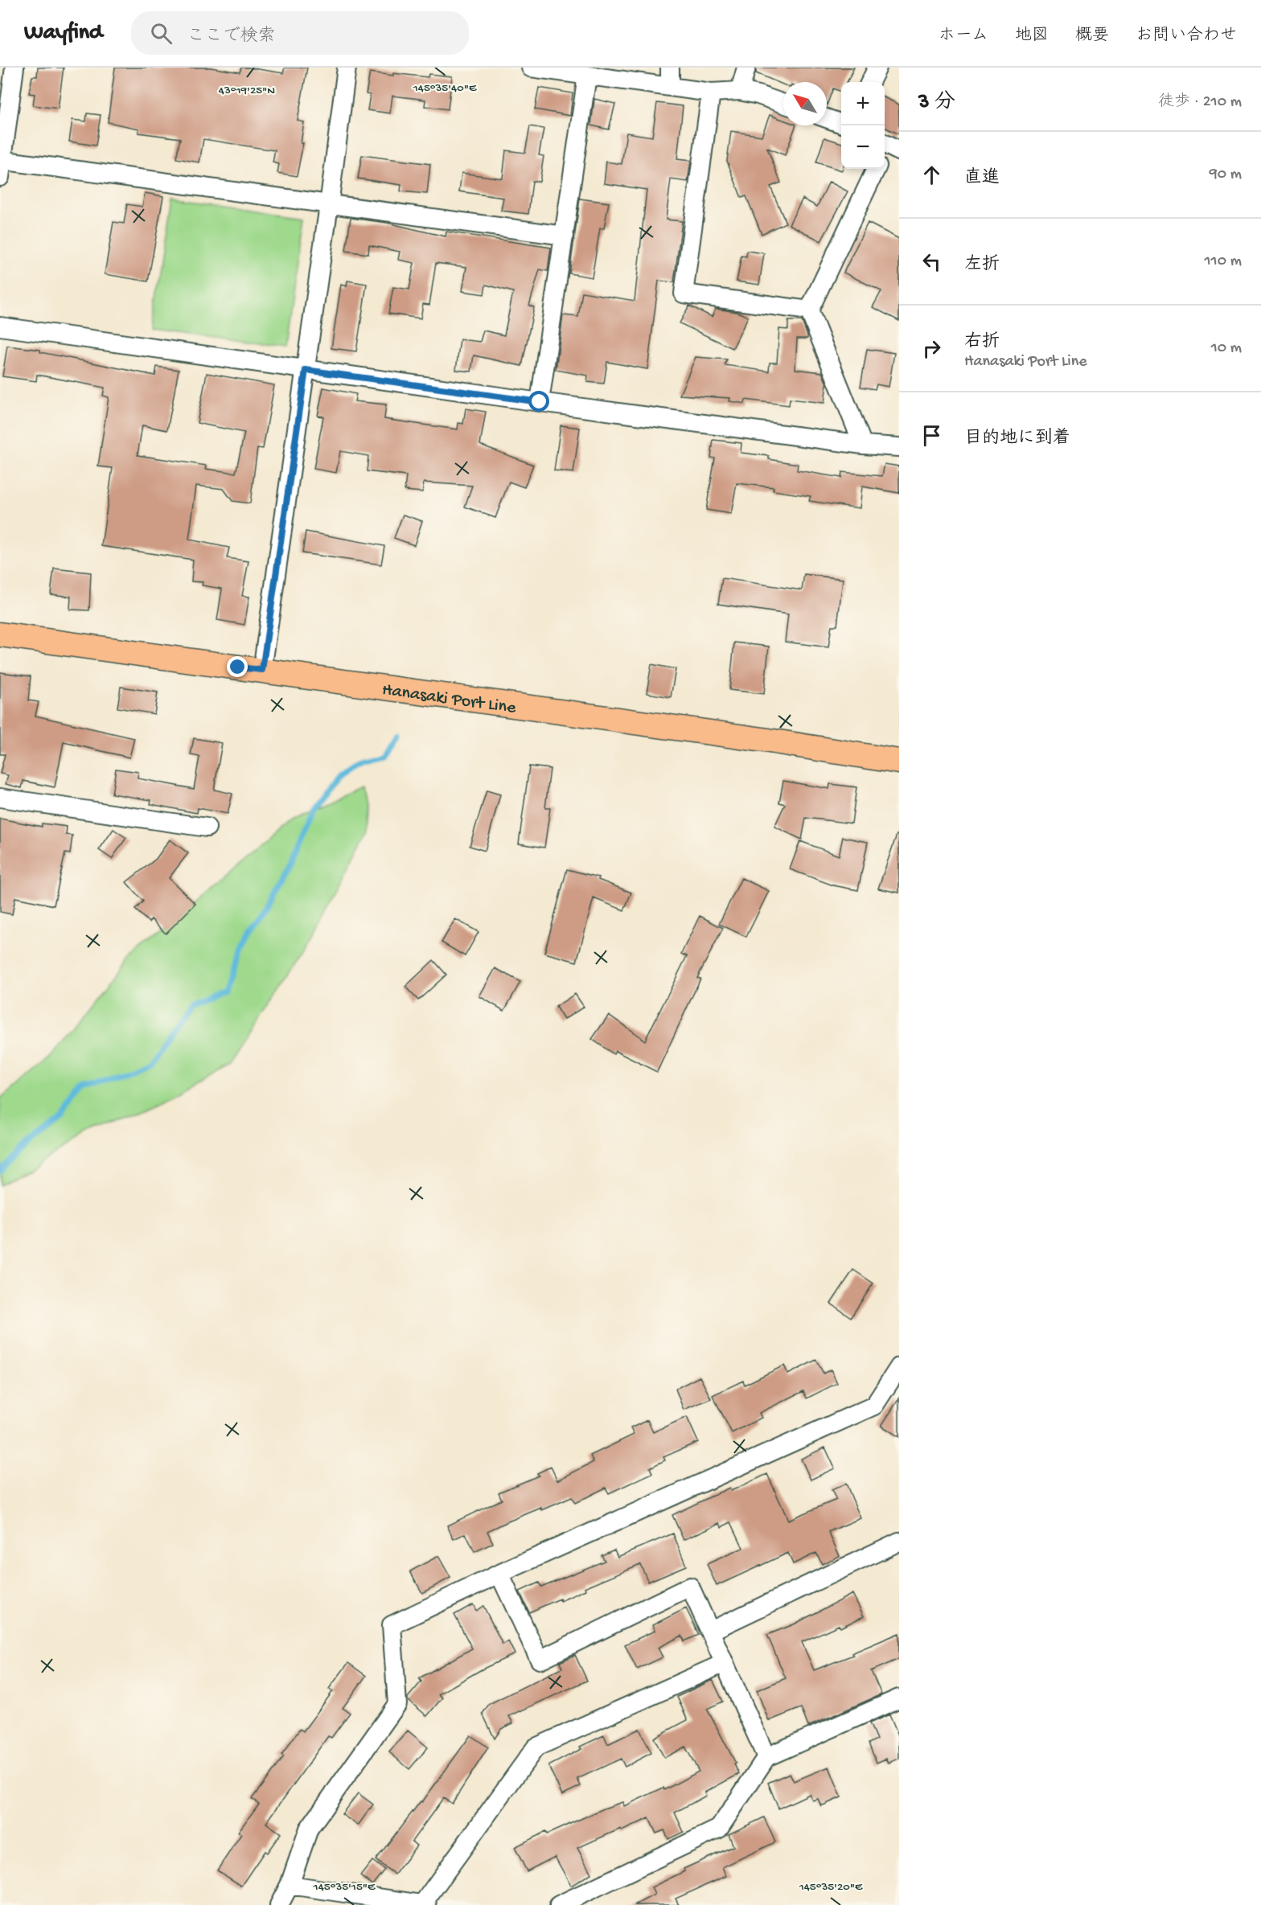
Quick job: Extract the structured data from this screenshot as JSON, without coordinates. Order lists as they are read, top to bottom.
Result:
{
  "streets": {
    "main road": ["Hanasaki Port Line"]
  },
  "north": "top left",
  "page": {
    "header": "Wayfind",
    "search": "ここで検索",
    "nav": [
      "ホーム",
      "地図",
      "概要",
      "お問い合わせ"
    ],
    "heading": ["3 分", "徒歩 · 210 m"],
    "map_buttons": ["+", "−"],
    "list": [
      ["直進", "90 m"],
      ["左折", "110 m"],
      ["右折", "Hanasaki Port Line", "10 m"],
      "目的地に到着"
    ]
  },
  "coordinates": [
    "145°35'40\"E",
    "43°19'25\"N",
    "145°35'15\"E",
    "145°35'20\"E"
  ]
}
